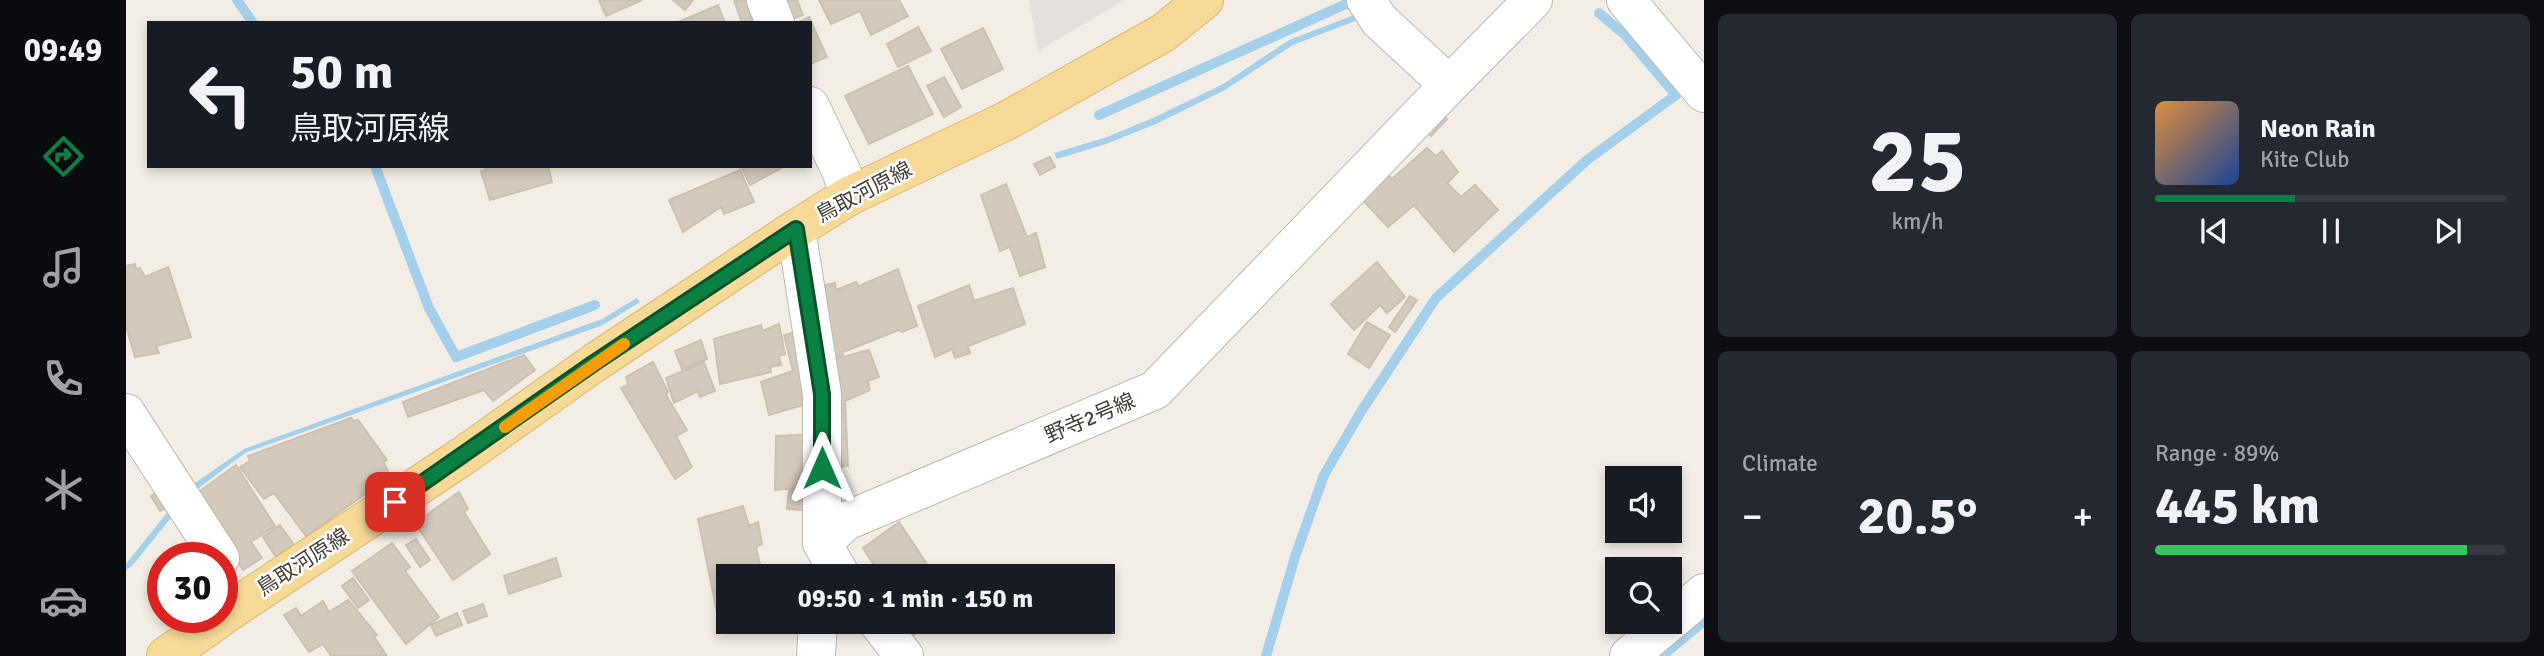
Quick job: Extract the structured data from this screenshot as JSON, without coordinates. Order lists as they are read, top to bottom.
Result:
{
  "streets": {
    "main road": ["鳥取河原線"],
    "street": ["野寺2号線"]
  },
  "page": {
    "tabs": "09:49",
    "tile": [
      ["25", "km/h"],
      "Climate",
      ["Range · 89%", "445 km"]
    ],
    "turn": ["50 m", "鳥取河原線"],
    "song": ["Neon Rain", "Kite Club"],
    "heat": ["−", "20.5°", "+"],
    "limit": "30",
    "trip": "09:50 · 1 min · 150 m"
  }
}
